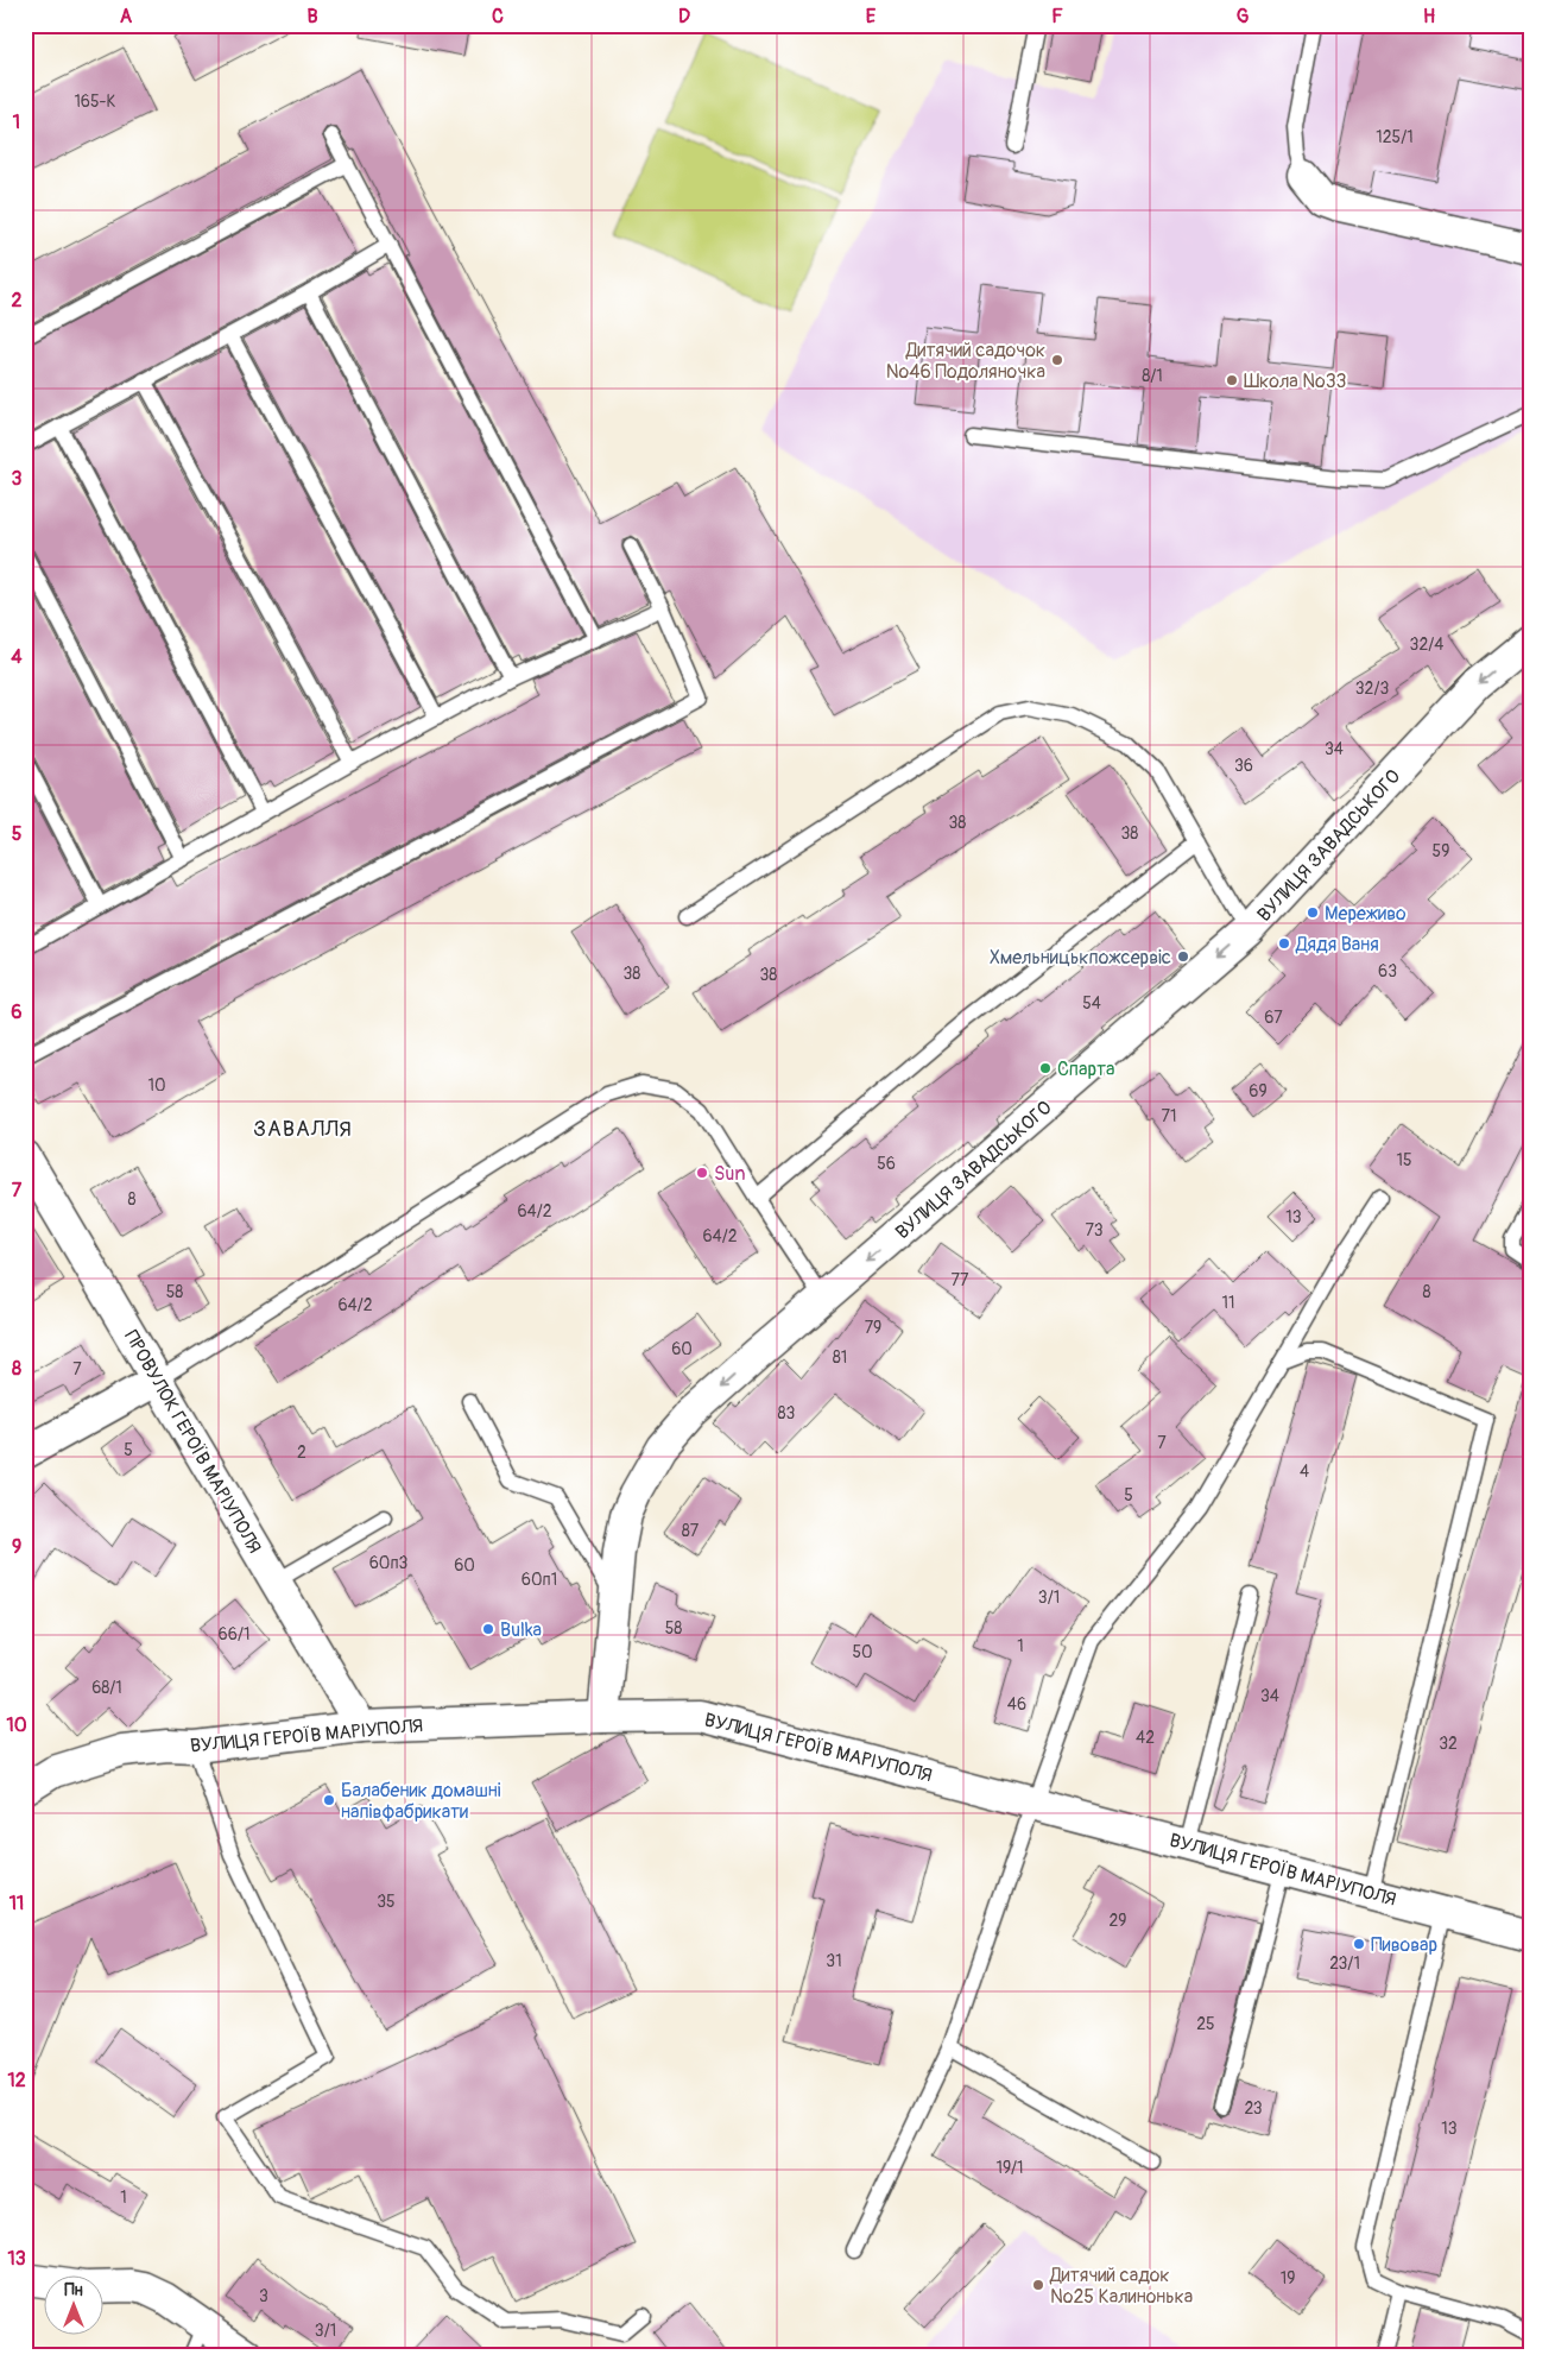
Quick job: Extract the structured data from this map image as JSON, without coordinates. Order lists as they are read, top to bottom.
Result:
{
  "streets": {
    "street": ["ВУЛИЦЯ ЗАВАДСЬКОГО", "ПРОВУЛОК ГЕРОЇВ МАРІУПОЛЯ", "ВУЛИЦЯ ГЕРОЇВ МАРІУПОЛЯ"]
  },
  "crossings": [
    ["ВУЛИЦЯ ЗАВАДСЬКОГО", "ВУЛИЦЯ ГЕРОЇВ МАРІУПОЛЯ"],
    ["ПРОВУЛОК ГЕРОЇВ МАРІУПОЛЯ", "ВУЛИЦЯ ГЕРОЇВ МАРІУПОЛЯ"]
  ],
  "one_way": ["ВУЛИЦЯ ЗАВАДСЬКОГО"],
  "districts": ["ЗАВАЛЛЯ"],
  "places": [
    "Дитячий садочок №46 Подоляночка",
    "Школа №33",
    "Мереживо",
    "Дядя Ваня",
    "Хмельницькпожсервіс",
    "Спарта",
    "Sun",
    "Bulka",
    "Балабеник домашні напівфабрикати",
    "Пивовар",
    "Дитячий садок №25 Калинонька"
  ],
  "house_numbers": [
    "165-К",
    "125/1",
    "8/1",
    "32/4",
    "32/3",
    "34",
    "36",
    "38",
    "38",
    "59",
    "63",
    "38",
    "38",
    "54",
    "67",
    "10",
    "69",
    "71",
    "15",
    "56",
    "8",
    "64/2",
    "13",
    "73",
    "64/2",
    "77",
    "58",
    "8",
    "11",
    "64/2",
    "79",
    "60",
    "81",
    "7",
    "83",
    "7",
    "5",
    "2",
    "4",
    "5",
    "87",
    "60п3",
    "60",
    "60п1",
    "3/1",
    "58",
    "66/1",
    "1",
    "50",
    "68/1",
    "34",
    "46",
    "42",
    "32",
    "35",
    "29",
    "31",
    "23/1",
    "25",
    "23",
    "13",
    "19/1",
    "1",
    "19",
    "3",
    "3/1"
  ],
  "north": "top",
  "grid": {
    "columns": [
      "A",
      "B",
      "C",
      "D",
      "E",
      "F",
      "G",
      "H"
    ],
    "rows": [
      "1",
      "2",
      "3",
      "4",
      "5",
      "6",
      "7",
      "8",
      "9",
      "10",
      "11",
      "12",
      "13"
    ]
  }
}
